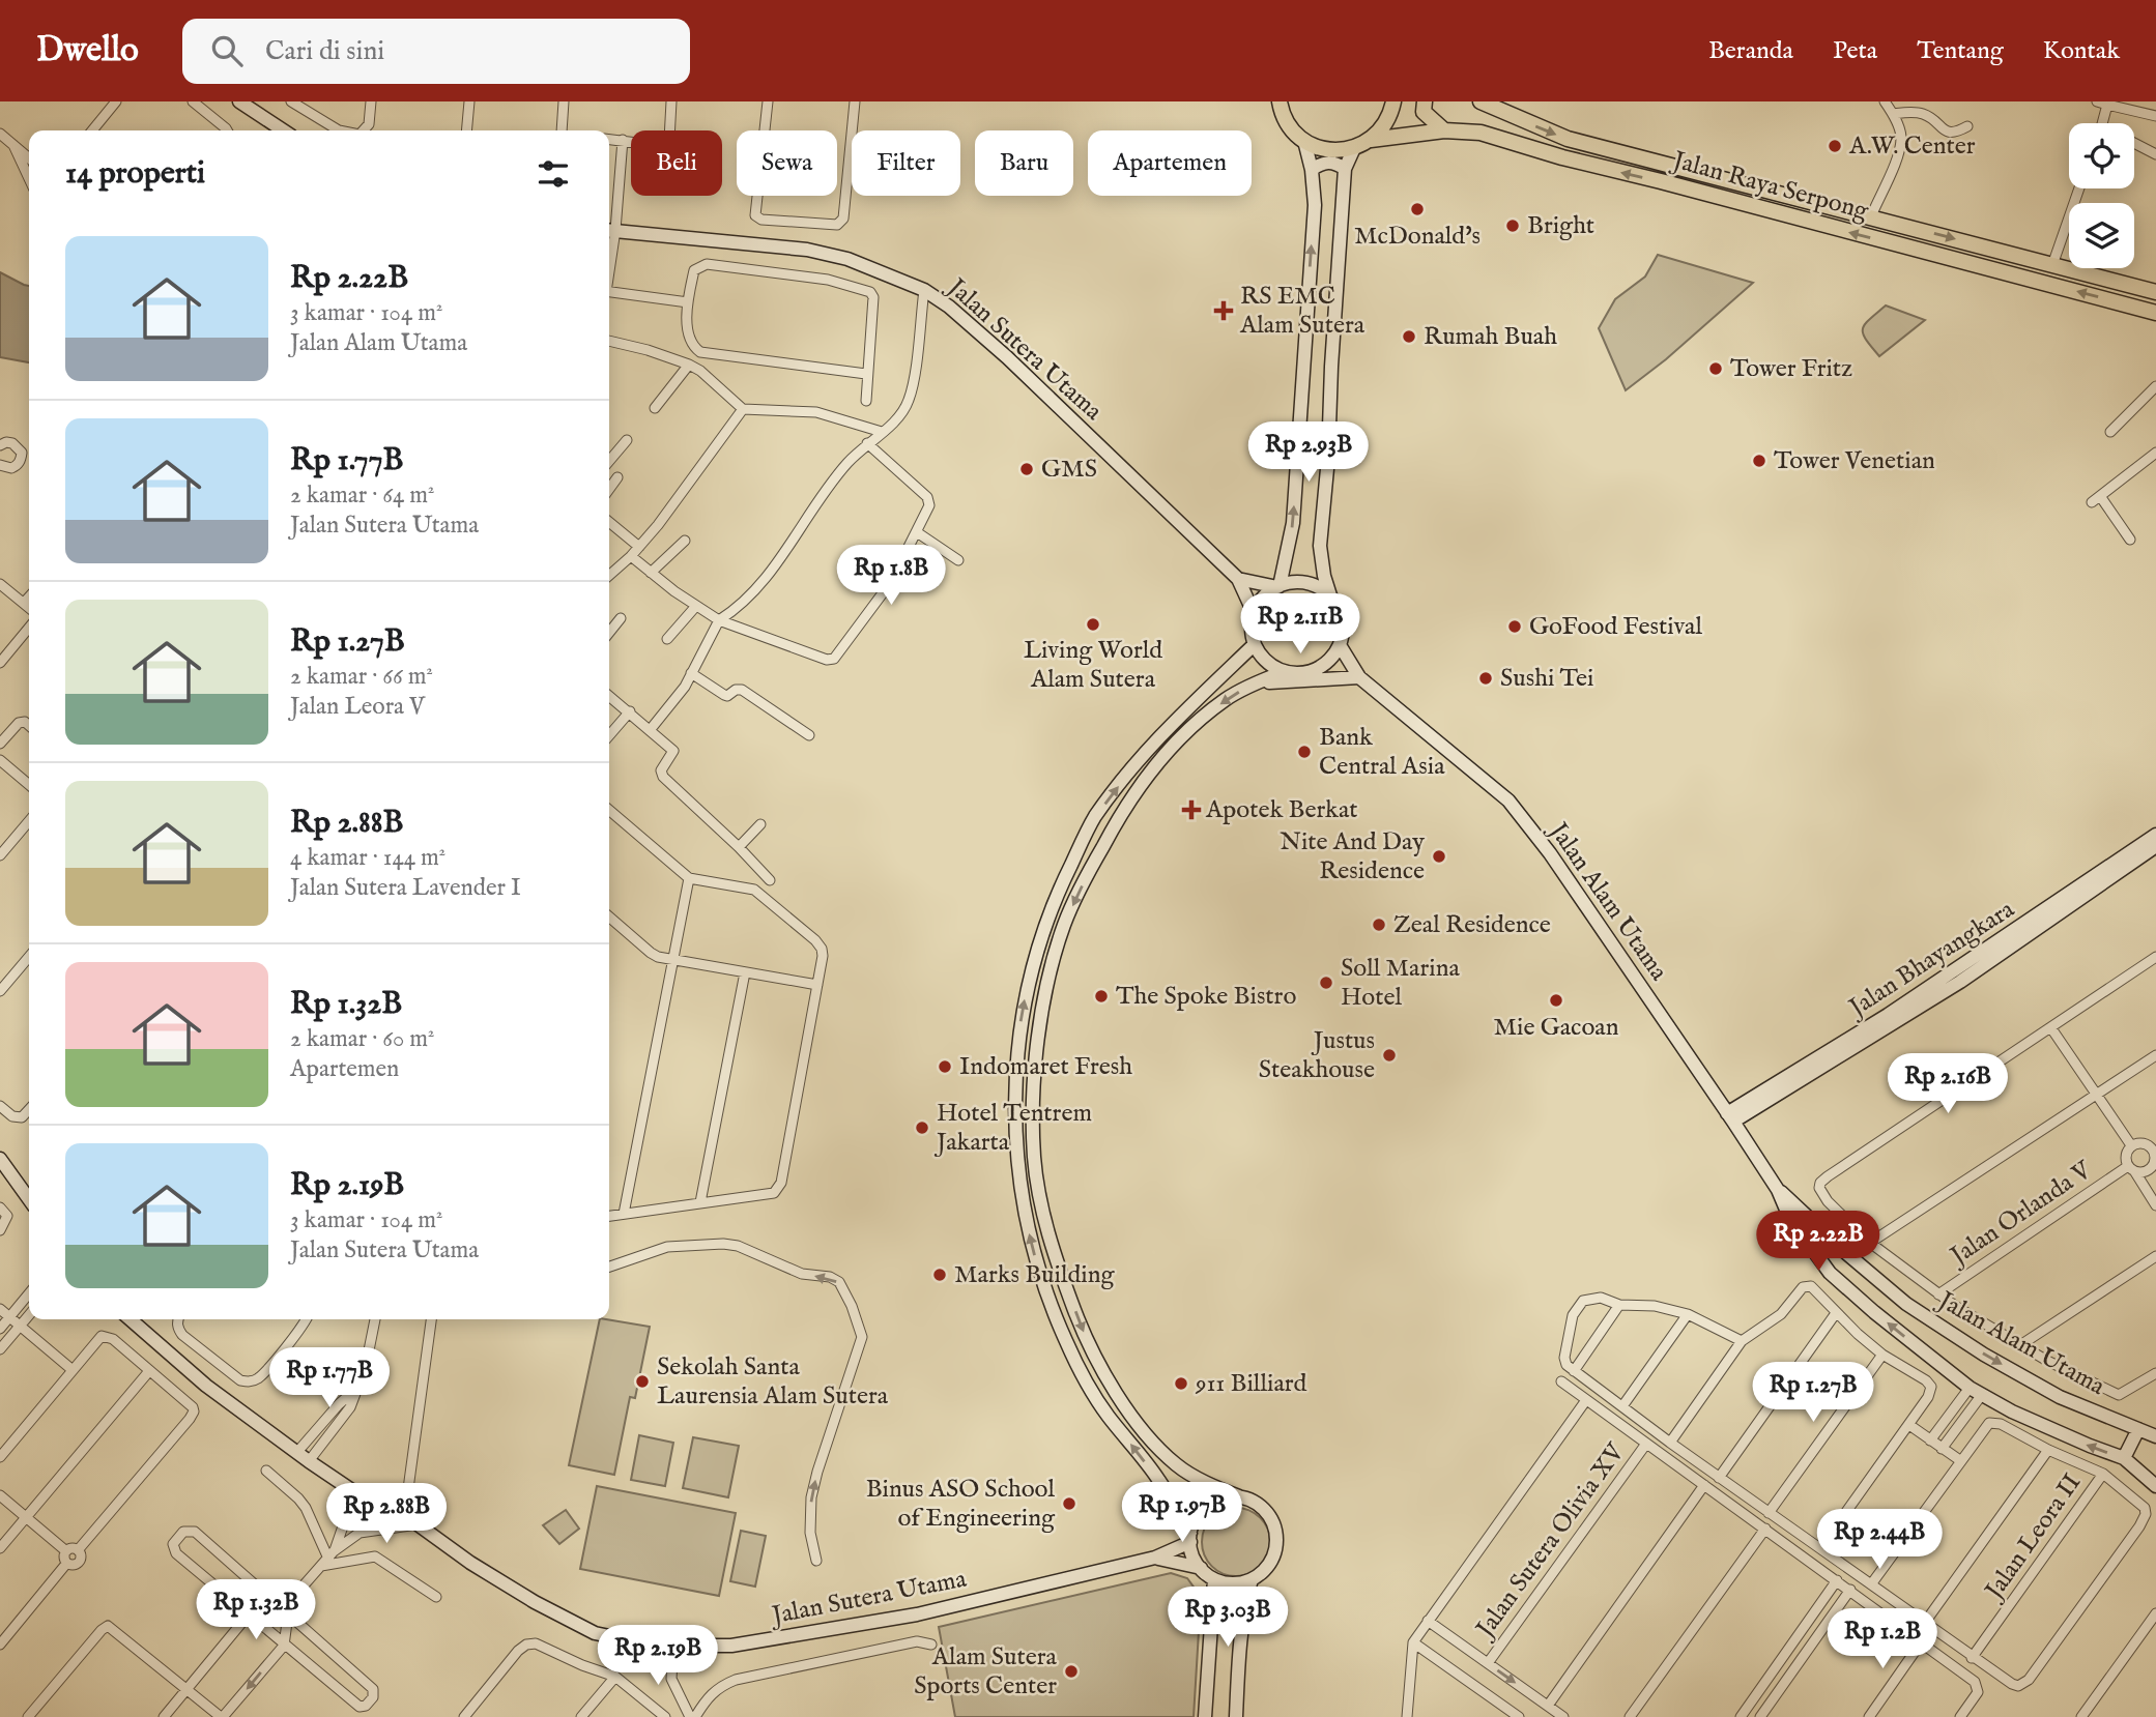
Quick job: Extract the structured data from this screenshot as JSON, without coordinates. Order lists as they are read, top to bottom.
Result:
{
  "streets": {
    "main road": [
      "Jalan Raya Serpong",
      "Jalan Sutera Utama",
      "Jalan Alam Utama",
      "Jalan Bhayangkara"
    ],
    "street": ["Jalan Orlanda V", "Jalan Leora II", "Jalan Sutera Olivia XV"]
  },
  "crossings": [
    ["Jalan Sutera Utama", "Jalan Alam Utama"],
    ["Jalan Alam Utama", "Jalan Bhayangkara"]
  ],
  "places": {
    "other": [
      "A.W. Center",
      "McDonald's",
      "Bright",
      "Rumah Buah",
      "Tower Fritz",
      "Tower Venetian",
      "GMS",
      "Living World Alam Sutera",
      "GoFood Festival",
      "Sushi Tei",
      "Bank Central Asia",
      "Nite And Day Residence",
      "Zeal Residence",
      "Soll Marina Hotel",
      "The Spoke Bistro",
      "Mie Gacoan",
      "Justus Steakhouse",
      "Indomaret Fresh",
      "Hotel Tentrem Jakarta",
      "Marks Building",
      "Sekolah Santa Laurensia Alam Sutera",
      "911 Billiard",
      "Binus ASO School of Engineering",
      "Alam Sutera Sports Center"
    ],
    "health": ["RS EMC Alam Sutera", "Apotek Berkat"]
  },
  "page": {
    "header": "Dwello",
    "search": "Cari di sini",
    "nav": [
      "Beranda",
      "Peta",
      "Tentang",
      "Kontak"
    ],
    "chip": [
      "Beli",
      "Sewa",
      "Filter",
      "Baru",
      "Apartemen"
    ],
    "heading": "14 properti",
    "list": [
      {
        "name": "Rp 2.22B",
        "note": "3 kamar · 104 m² · Jalan Alam Utama"
      },
      {
        "name": "Rp 1.77B",
        "note": "2 kamar · 64 m² · Jalan Sutera Utama"
      },
      {
        "name": "Rp 1.27B",
        "note": "2 kamar · 66 m² · Jalan Leora V"
      },
      {
        "name": "Rp 2.88B",
        "note": "4 kamar · 144 m² · Jalan Sutera Lavender I"
      },
      {
        "name": "Rp 1.32B",
        "note": "2 kamar · 60 m² · Apartemen"
      },
      {
        "name": "Rp 2.19B",
        "note": "3 kamar · 104 m² · Jalan Sutera Utama"
      }
    ],
    "price": [
      "Rp 2.93B",
      "Rp 1.8B",
      "Rp 2.11B",
      "Rp 2.16B",
      "Rp 2.22B",
      "Rp 1.77B",
      "Rp 1.27B",
      "Rp 1.97B",
      "Rp 2.88B",
      "Rp 2.44B",
      "Rp 1.32B",
      "Rp 3.03B",
      "Rp 1.2B",
      "Rp 2.19B"
    ]
  }
}
